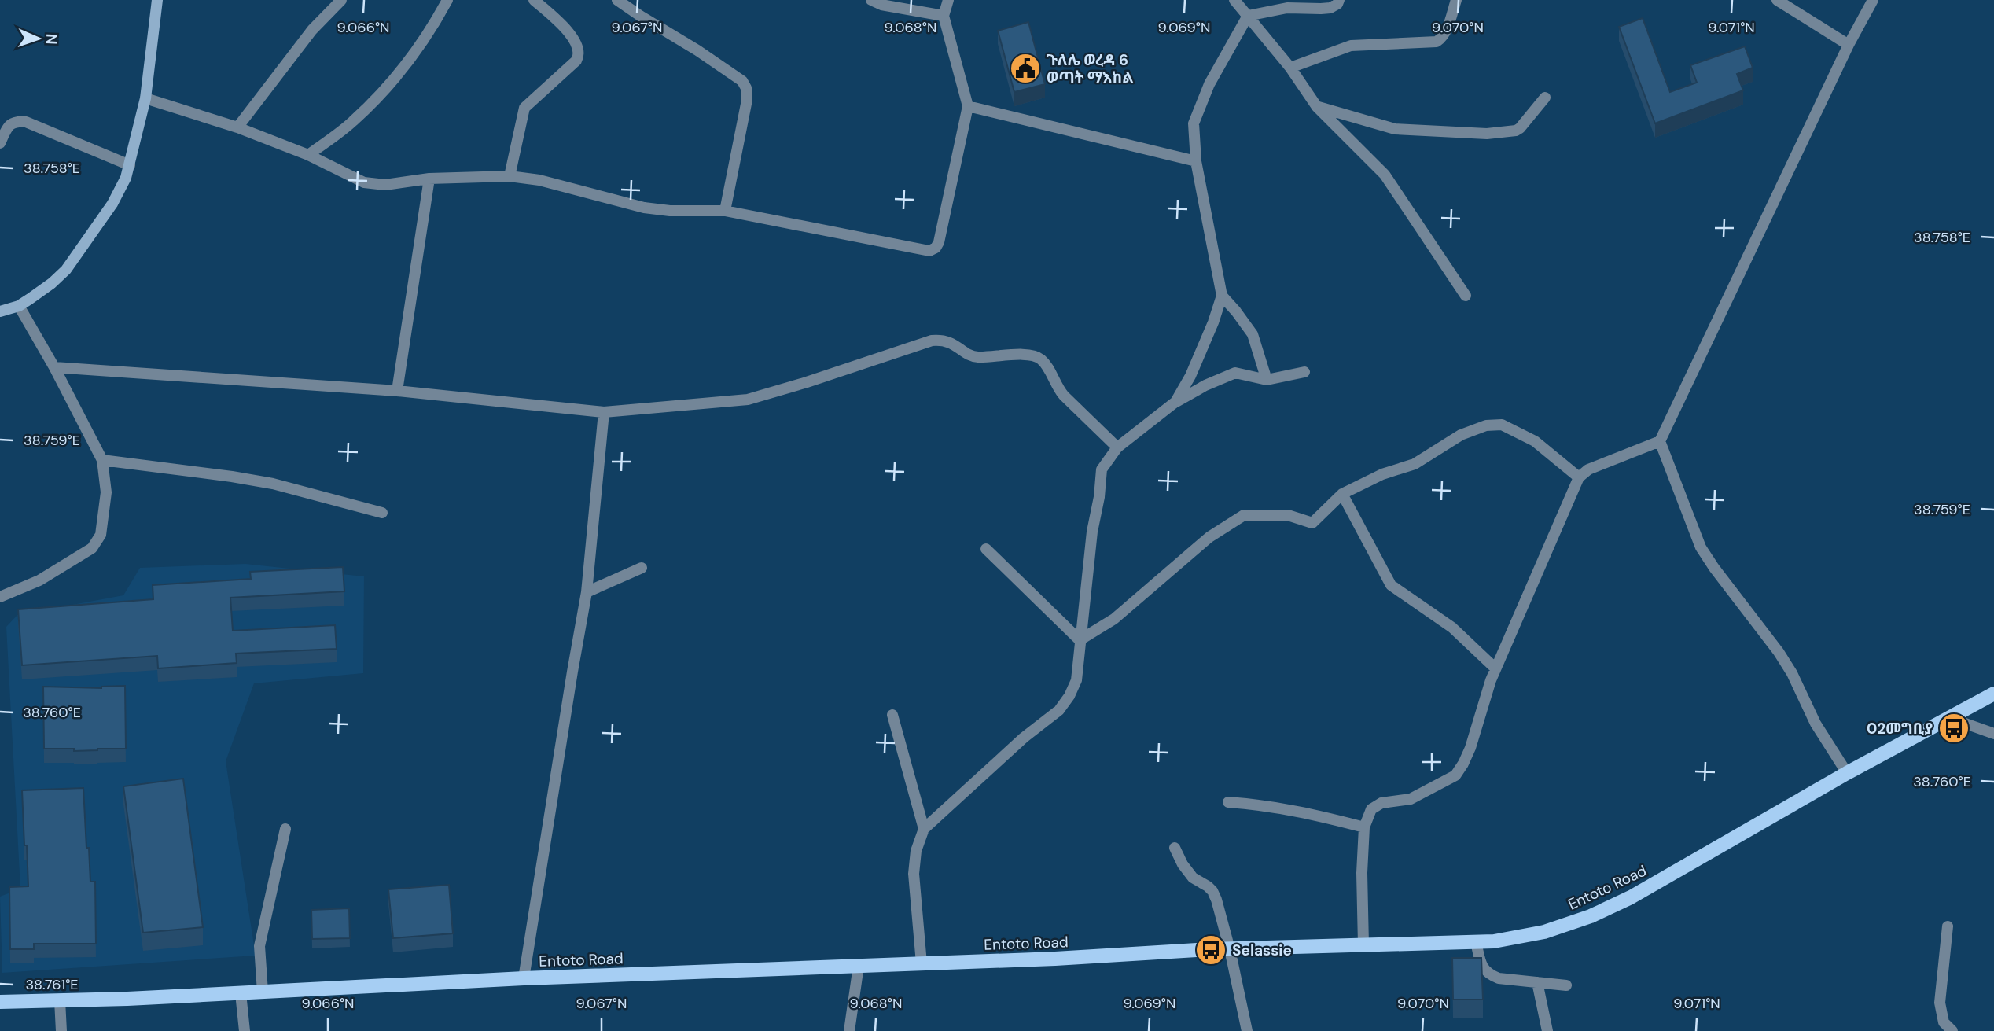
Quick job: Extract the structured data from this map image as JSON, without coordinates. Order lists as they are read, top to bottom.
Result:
{
  "streets": {
    "main road": ["Entoto Road"]
  },
  "places": {
    "public building": ["ጉለሌ ወረዳ 6 ወጣት ማእከል"],
    "bus stop": ["02መግቢያ", "Selassie"]
  },
  "north": "right",
  "coordinates": [
    "9.066°N",
    "9.067°N",
    "9.068°N",
    "9.069°N",
    "9.070°N",
    "9.071°N",
    "38.758°E",
    "38.759°E",
    "38.760°E",
    "38.761°E"
  ]
}
